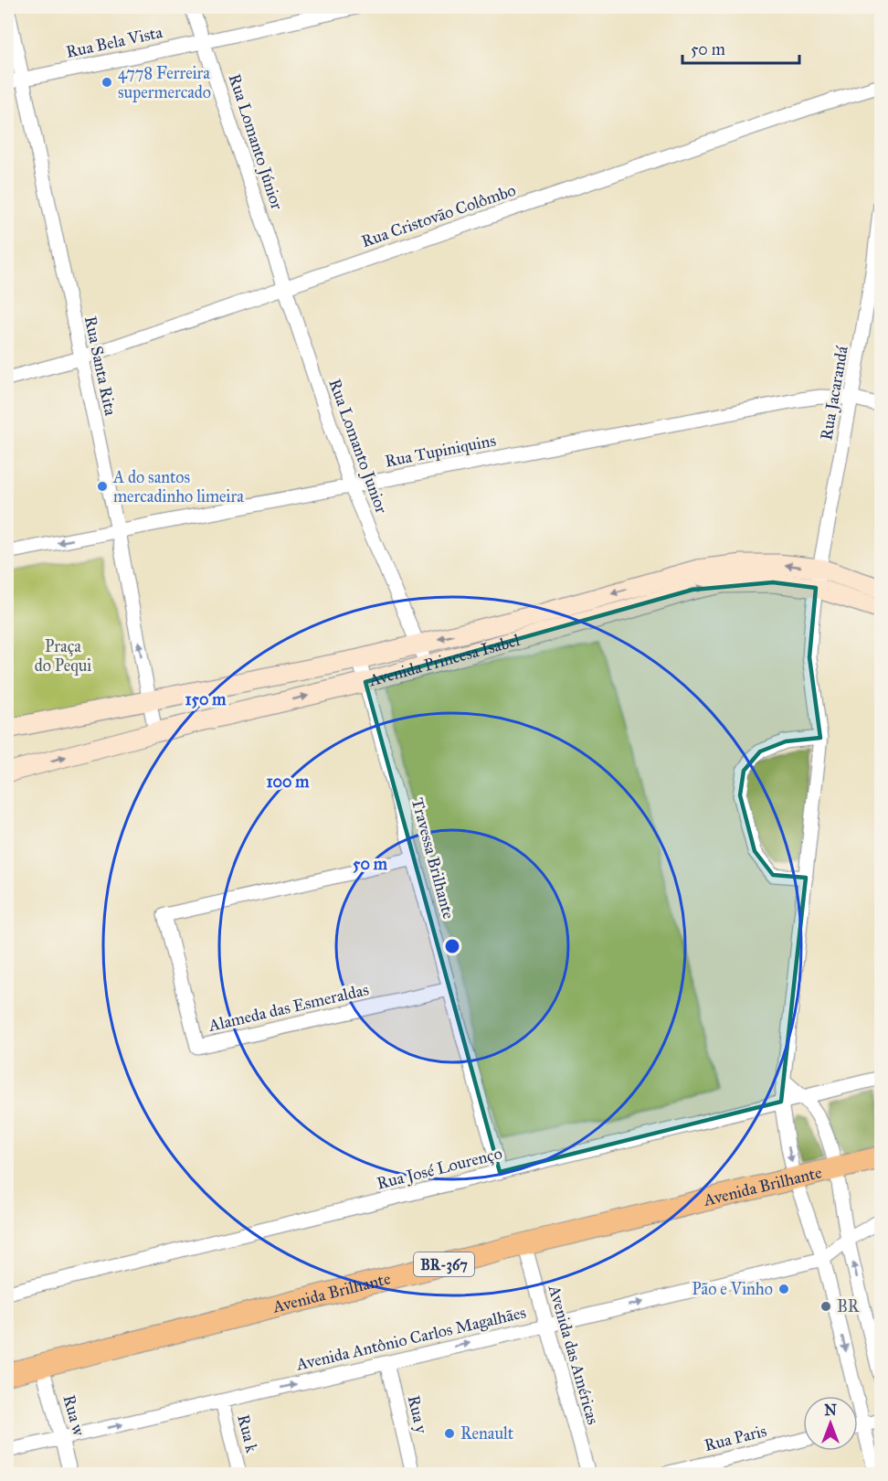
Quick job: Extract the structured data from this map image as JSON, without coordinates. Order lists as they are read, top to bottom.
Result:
{
  "streets": {
    "main road": ["Avenida Princesa Isabel", "Avenida Brilhante", "BR-367"],
    "street": [
      "Rua Bela Vista",
      "Rua Lomanto Júnior",
      "Rua Cristovão Colômbo",
      "Rua Santa Rita",
      "Rua Jacarandá",
      "Rua Lomanto Junior",
      "Rua Tupiniquins",
      "Travessa Brilhante",
      "Alameda das Esmeraldas",
      "Rua José Lourenço",
      "Avenida Antônio Carlos Magalhães",
      "Avenida das Américas",
      "Rua y",
      "Rua w",
      "Rua k",
      "Rua Paris"
    ]
  },
  "crossings": [
    ["Rua Bela Vista", "Rua Lomanto Júnior"],
    ["Rua Bela Vista", "Rua Santa Rita"],
    ["Rua Lomanto Júnior", "Rua Cristovão Colômbo"],
    ["Rua Lomanto Júnior", "Rua Lomanto Junior"],
    ["Rua Cristovão Colômbo", "Rua Santa Rita"],
    ["Rua Cristovão Colômbo", "Rua Lomanto Junior"],
    ["Rua Santa Rita", "Rua Tupiniquins"],
    ["Rua Santa Rita", "Avenida Princesa Isabel"],
    ["Rua Jacarandá", "Rua Tupiniquins"],
    ["Rua Jacarandá", "Avenida Princesa Isabel"],
    ["Rua Jacarandá", "Rua José Lourenço"],
    ["Rua Jacarandá", "Avenida Brilhante"],
    ["Rua Jacarandá", "Avenida Antônio Carlos Magalhães"],
    ["Rua Lomanto Junior", "Rua Tupiniquins"],
    ["Rua Lomanto Junior", "Avenida Princesa Isabel"],
    ["Avenida Princesa Isabel", "Travessa Brilhante"],
    ["Travessa Brilhante", "Alameda das Esmeraldas"],
    ["Travessa Brilhante", "Rua José Lourenço"],
    ["Avenida Brilhante", "Avenida das Américas"],
    ["Avenida Brilhante", "Rua w"],
    ["Avenida Antônio Carlos Magalhães", "Avenida das Américas"],
    ["Avenida Antônio Carlos Magalhães", "Rua y"],
    ["Avenida Antônio Carlos Magalhães", "Rua w"],
    ["Avenida Antônio Carlos Magalhães", "Rua k"]
  ],
  "one_way": ["Avenida Antônio Carlos Magalhães"],
  "parks": ["Praça do Pequi"],
  "places": [
    "4778 Ferreira supermercado",
    "A do santos mercadinho limeira",
    "Pão e Vinho",
    "BR",
    "Renault"
  ],
  "scale_bar": "50 m",
  "north": "top",
  "rings": ["150 m", "100 m", "50 m"]
}
